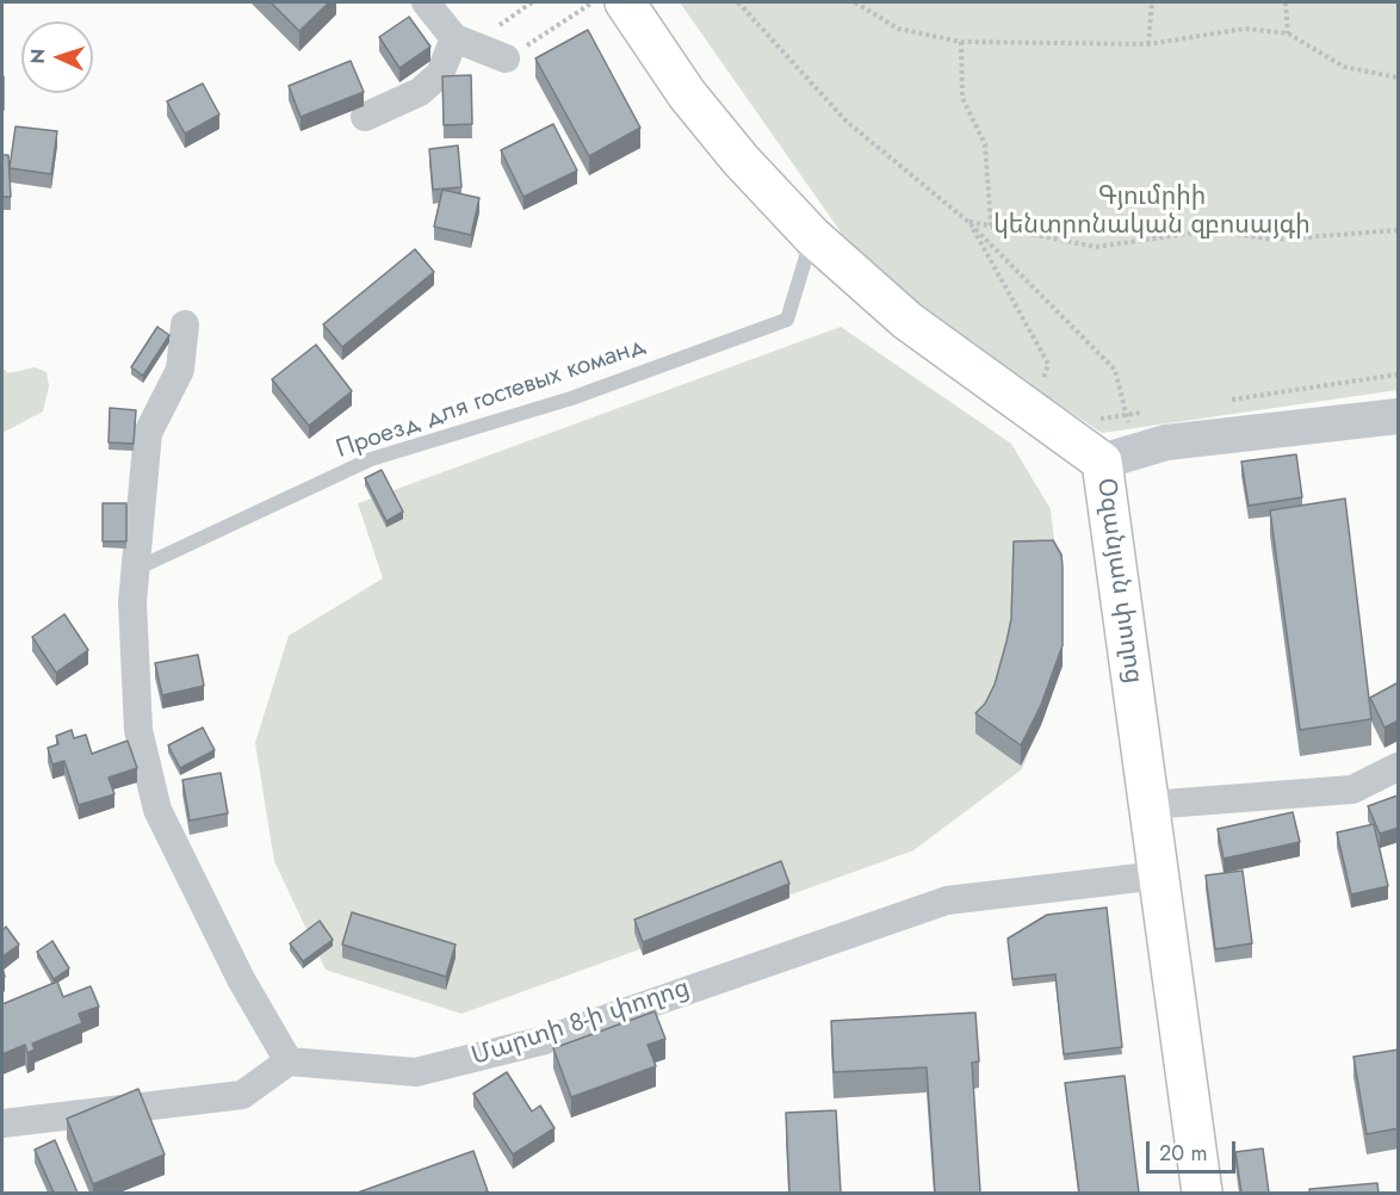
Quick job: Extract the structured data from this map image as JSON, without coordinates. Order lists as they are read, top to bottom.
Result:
{
  "streets": {
    "main road": ["Օզանյան փողոց"],
    "street": ["Մարտի 8-ի փողոց"],
    "lane": ["Проезд для гостевых команд"]
  },
  "crossings": [
    ["Проезд для гостевых команд", "Օզանյան փողոց"],
    ["Օզանյան փողոց", "Մարտի 8-ի փողոց"]
  ],
  "parks": ["Գյումրիի կենտրոնական զբոսայգի"],
  "scale_bar": "20 m",
  "north": "left"
}
